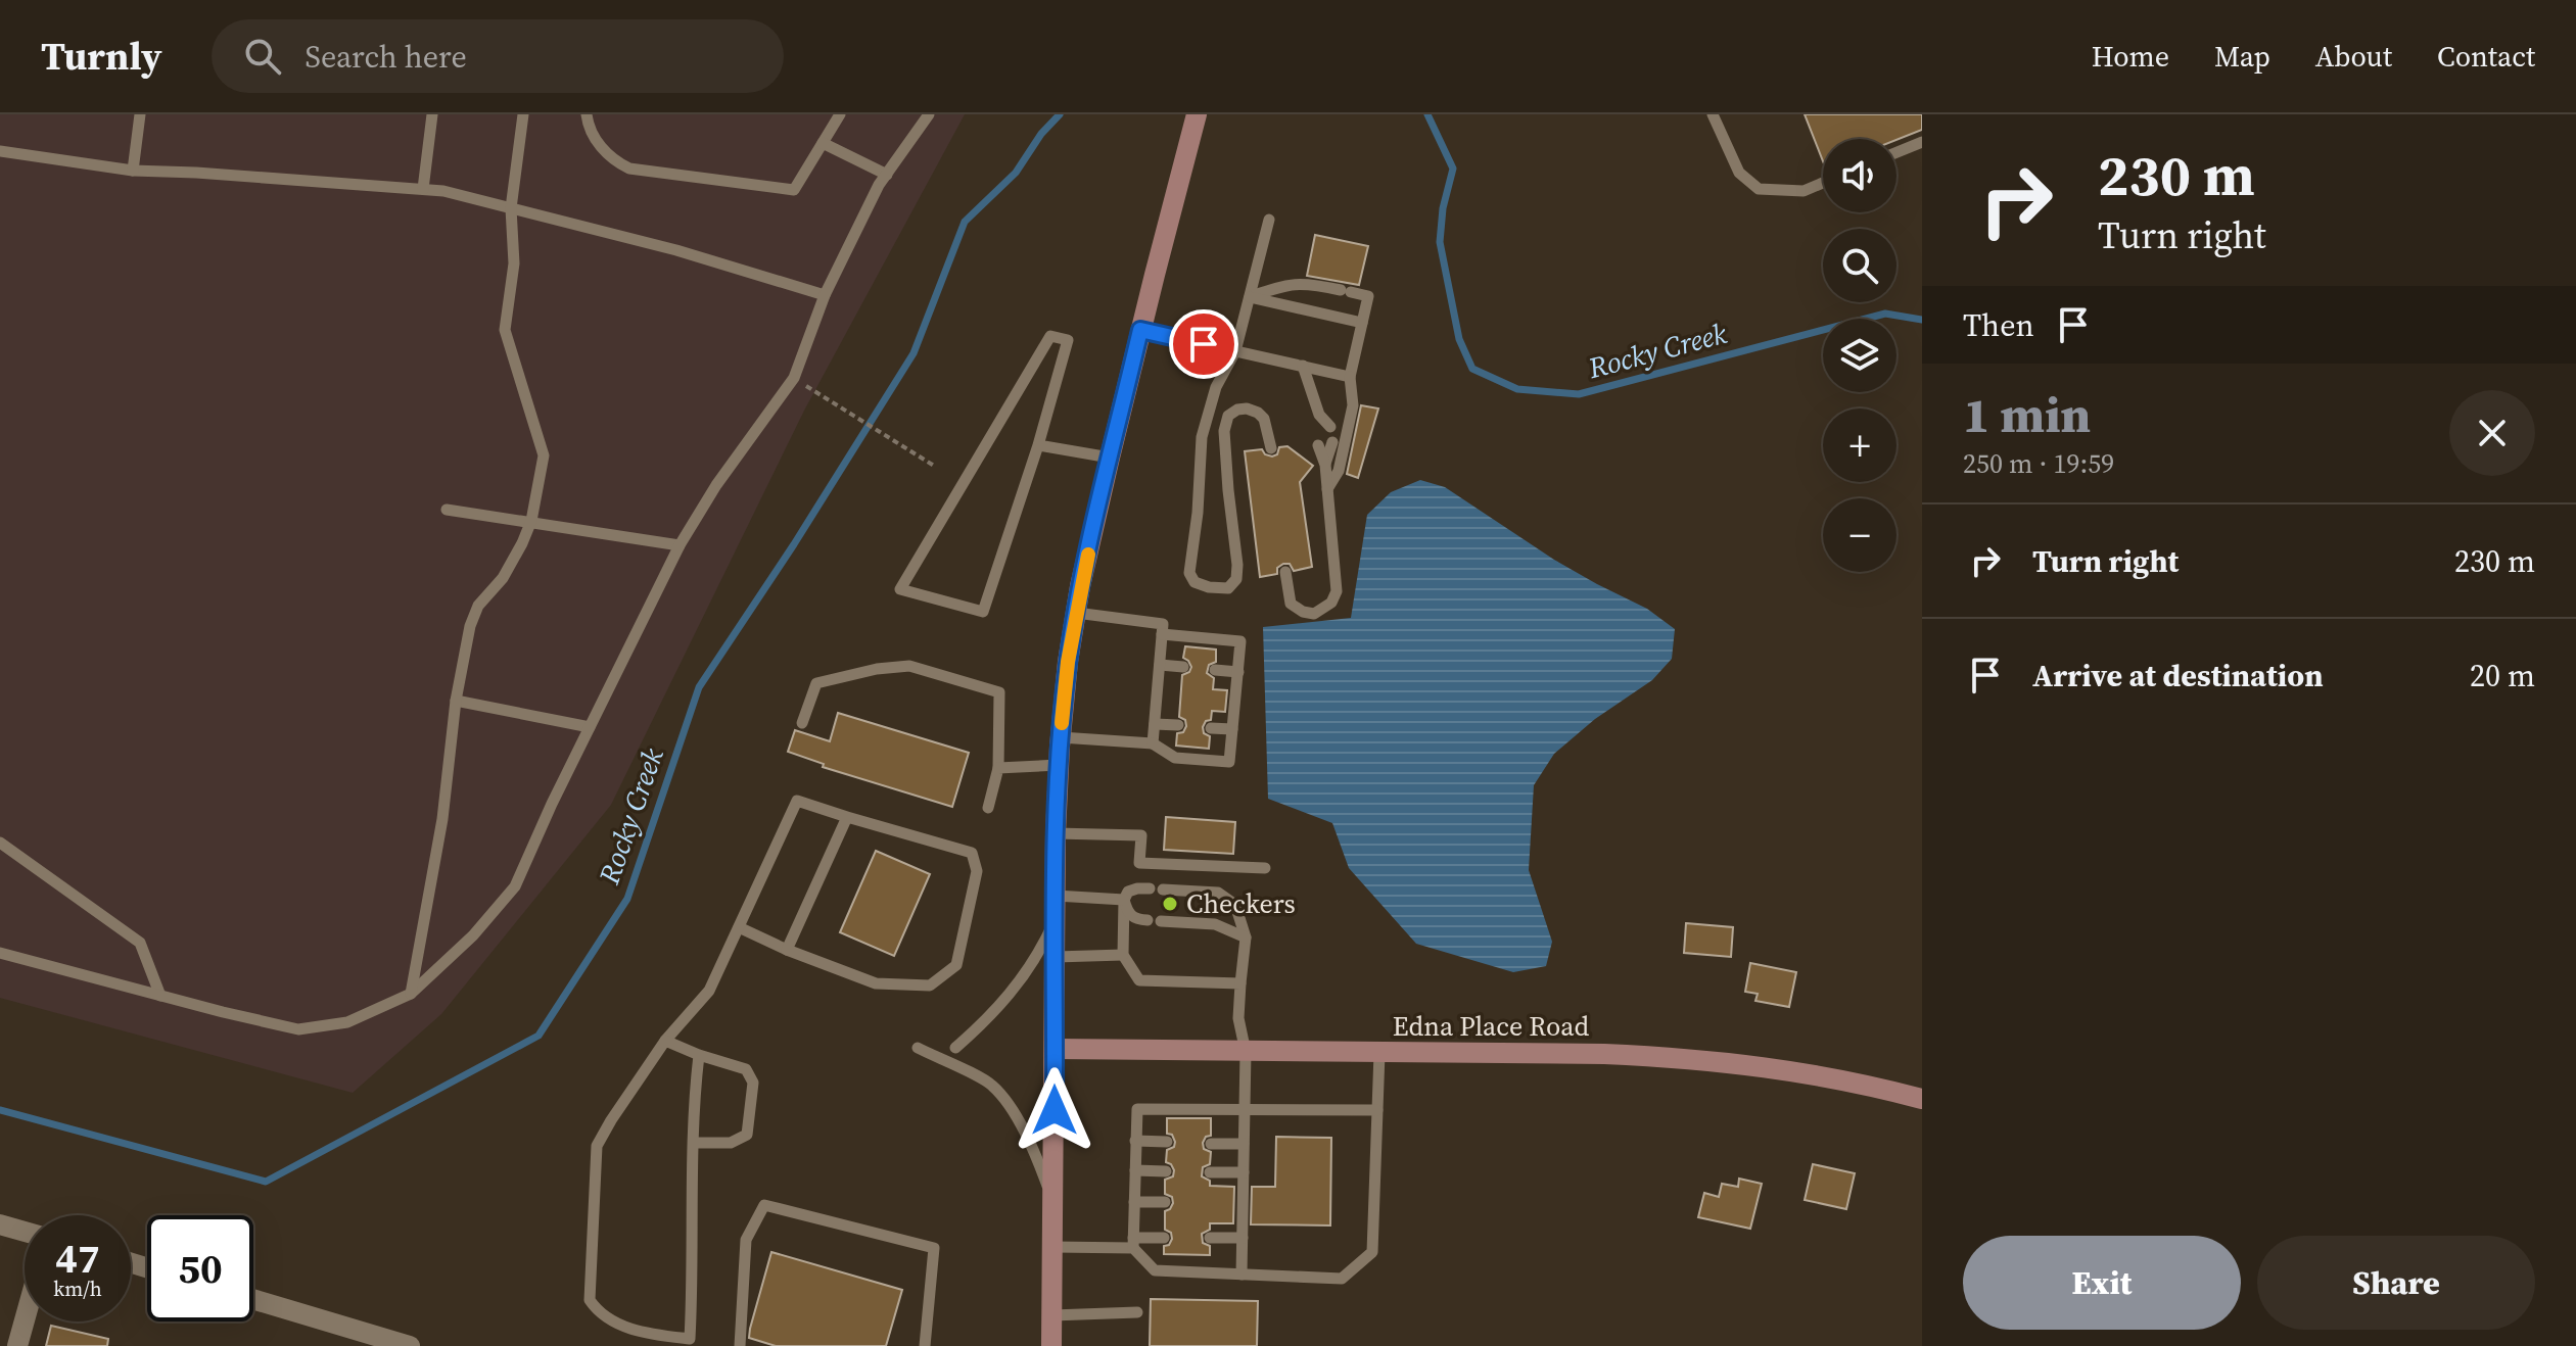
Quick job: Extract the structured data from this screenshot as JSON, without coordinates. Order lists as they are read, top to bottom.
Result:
{
  "streets": {
    "main road": ["Edna Place Road"]
  },
  "water": ["Rocky Creek"],
  "places": ["Checkers"],
  "page": {
    "header": "Turnly",
    "search": "Search here",
    "nav": [
      "Home",
      "Map",
      "About",
      "Contact"
    ],
    "turn": ["230 m", "Turn right"],
    "map_buttons": ["+", "−"],
    "then": "Then",
    "heading": ["1 min", "250 m · 19:59"],
    "list": [
      {
        "name": "Turn right",
        "value": "230 m"
      },
      {
        "name": "Arrive at destination",
        "value": "20 m"
      }
    ],
    "speed": "47 km/h",
    "limit": "50",
    "buttons": ["Exit", "Share"]
  }
}
